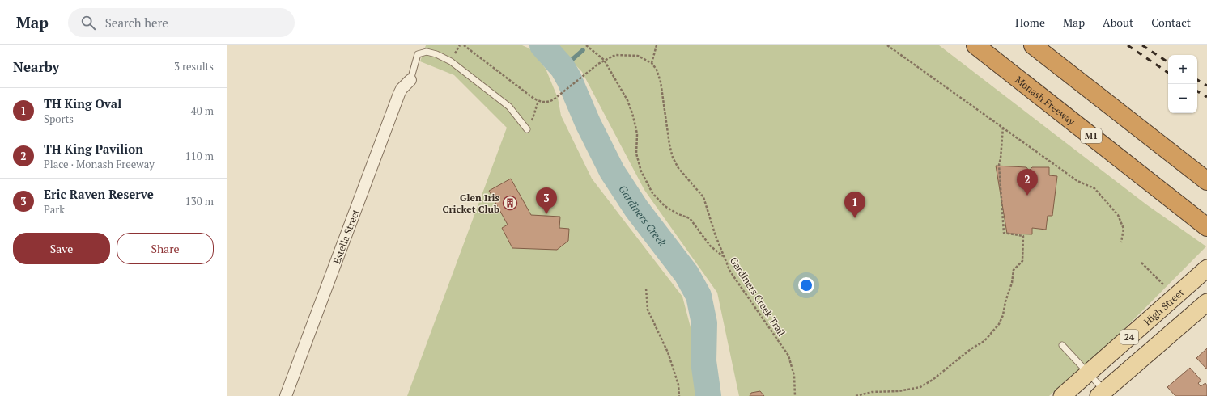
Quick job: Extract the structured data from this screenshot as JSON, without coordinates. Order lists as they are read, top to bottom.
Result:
{
  "streets": {
    "highway": ["Monash Freeway", "M1"],
    "main road": ["High Street", "24"],
    "street": ["Estella Street"],
    "path": ["Gardiners Creek Trail"]
  },
  "water": ["Gardiners Creek"],
  "places": {
    "building": ["Glen Iris Cricket Club"]
  },
  "page": {
    "header": "Map",
    "search": "Search here",
    "nav": [
      "Home",
      "Map",
      "About",
      "Contact"
    ],
    "heading": ["Nearby", "3 results"],
    "map_buttons": ["+", "−"],
    "list": [
      {
        "mark": "1",
        "name": "TH King Oval",
        "note": "Sports",
        "value": "40 m"
      },
      {
        "mark": "2",
        "name": "TH King Pavilion",
        "note": "Place · Monash Freeway",
        "value": "110 m"
      },
      {
        "mark": "3",
        "name": "Eric Raven Reserve",
        "note": "Park",
        "value": "130 m"
      }
    ],
    "pins": ["2", "3", "1"],
    "buttons": ["Save", "Share"]
  }
}
